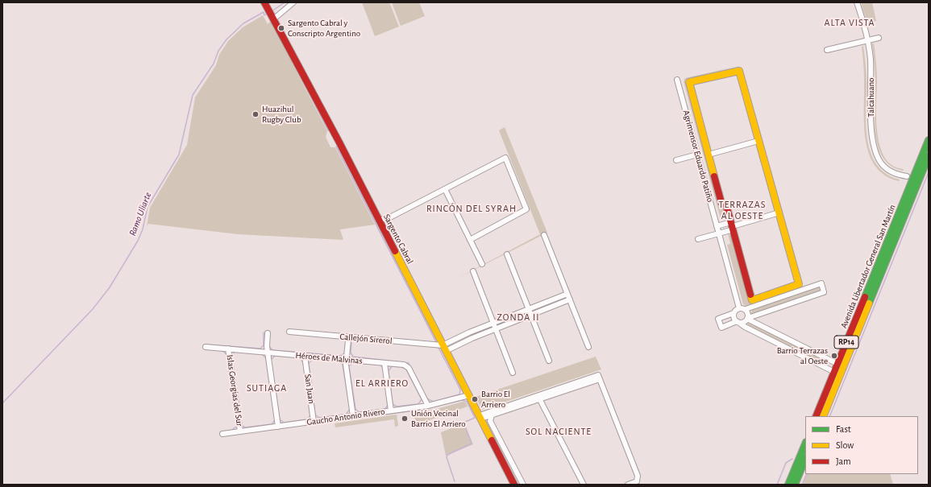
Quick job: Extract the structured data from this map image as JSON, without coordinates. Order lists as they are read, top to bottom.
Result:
{
  "streets": {
    "main road": ["Sargento Cabral", "Avenida Libertador General San Martín", "RP14"],
    "street": [
      "Talcahuano",
      "Agrimensor Eduardo Patiño",
      "Callejón Sirerol",
      "Héroes de Malvinas",
      "San Juan",
      "Islas Georgias del Sur",
      "Gaucho Antonio Rivero"
    ]
  },
  "crossings": [
    ["Sargento Cabral", "Callejón Sirerol"],
    ["Sargento Cabral", "Gaucho Antonio Rivero"],
    ["Héroes de Malvinas", "San Juan"],
    ["Héroes de Malvinas", "Islas Georgias del Sur"],
    ["Héroes de Malvinas", "Gaucho Antonio Rivero"],
    ["San Juan", "Gaucho Antonio Rivero"],
    ["Islas Georgias del Sur", "Gaucho Antonio Rivero"]
  ],
  "districts": [
    "ALTA VISTA",
    "TERRAZAS AL OESTE",
    "RINCÓN DEL SYRAH",
    "ZONDA II",
    "EL ARRIERO",
    "SUTIAGA",
    "SOL NACIENTE"
  ],
  "water": ["Ramo Uliarte"],
  "places": [
    "Sargento Cabral y Conscripto Argentino",
    "Huazihul Rugby Club",
    "Barrio Terrazas al Oeste",
    "Barrio El Arriero",
    "Unión Vecinal Barrio El Arriero"
  ],
  "legend": ["Fast", "Slow", "Jam"]
}
